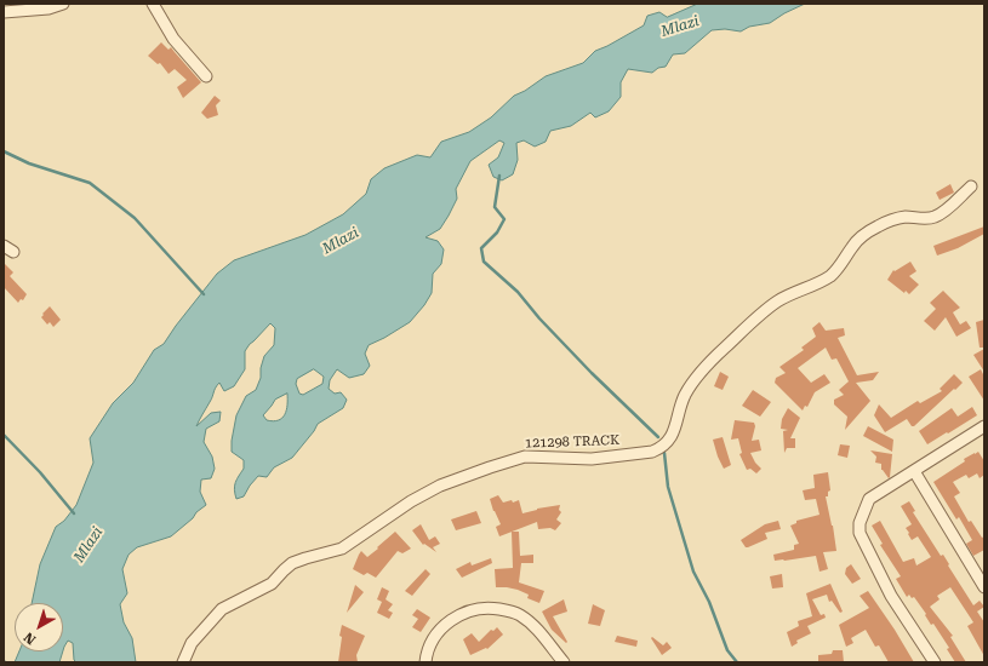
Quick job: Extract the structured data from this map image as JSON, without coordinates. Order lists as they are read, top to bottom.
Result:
{
  "streets": {
    "street": ["121298 TRACK"]
  },
  "water": ["Mlazi"],
  "north": "bottom left"
}
